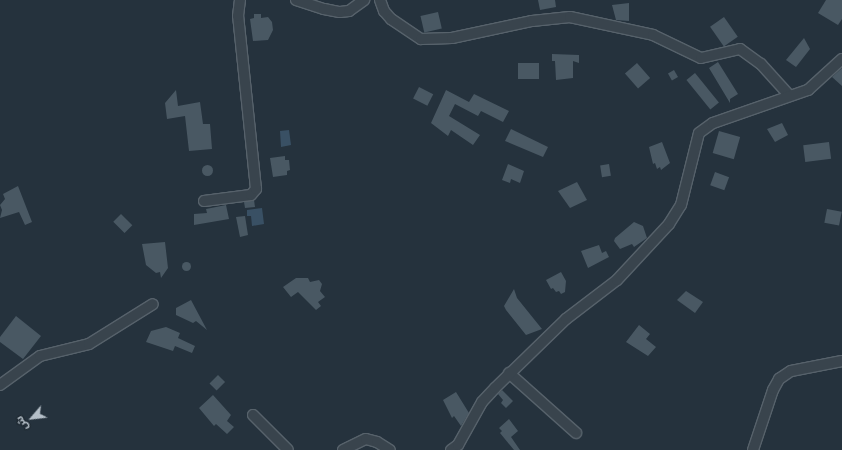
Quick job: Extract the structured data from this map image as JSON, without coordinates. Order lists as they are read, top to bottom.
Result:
{
  "north": "bottom left"
}
